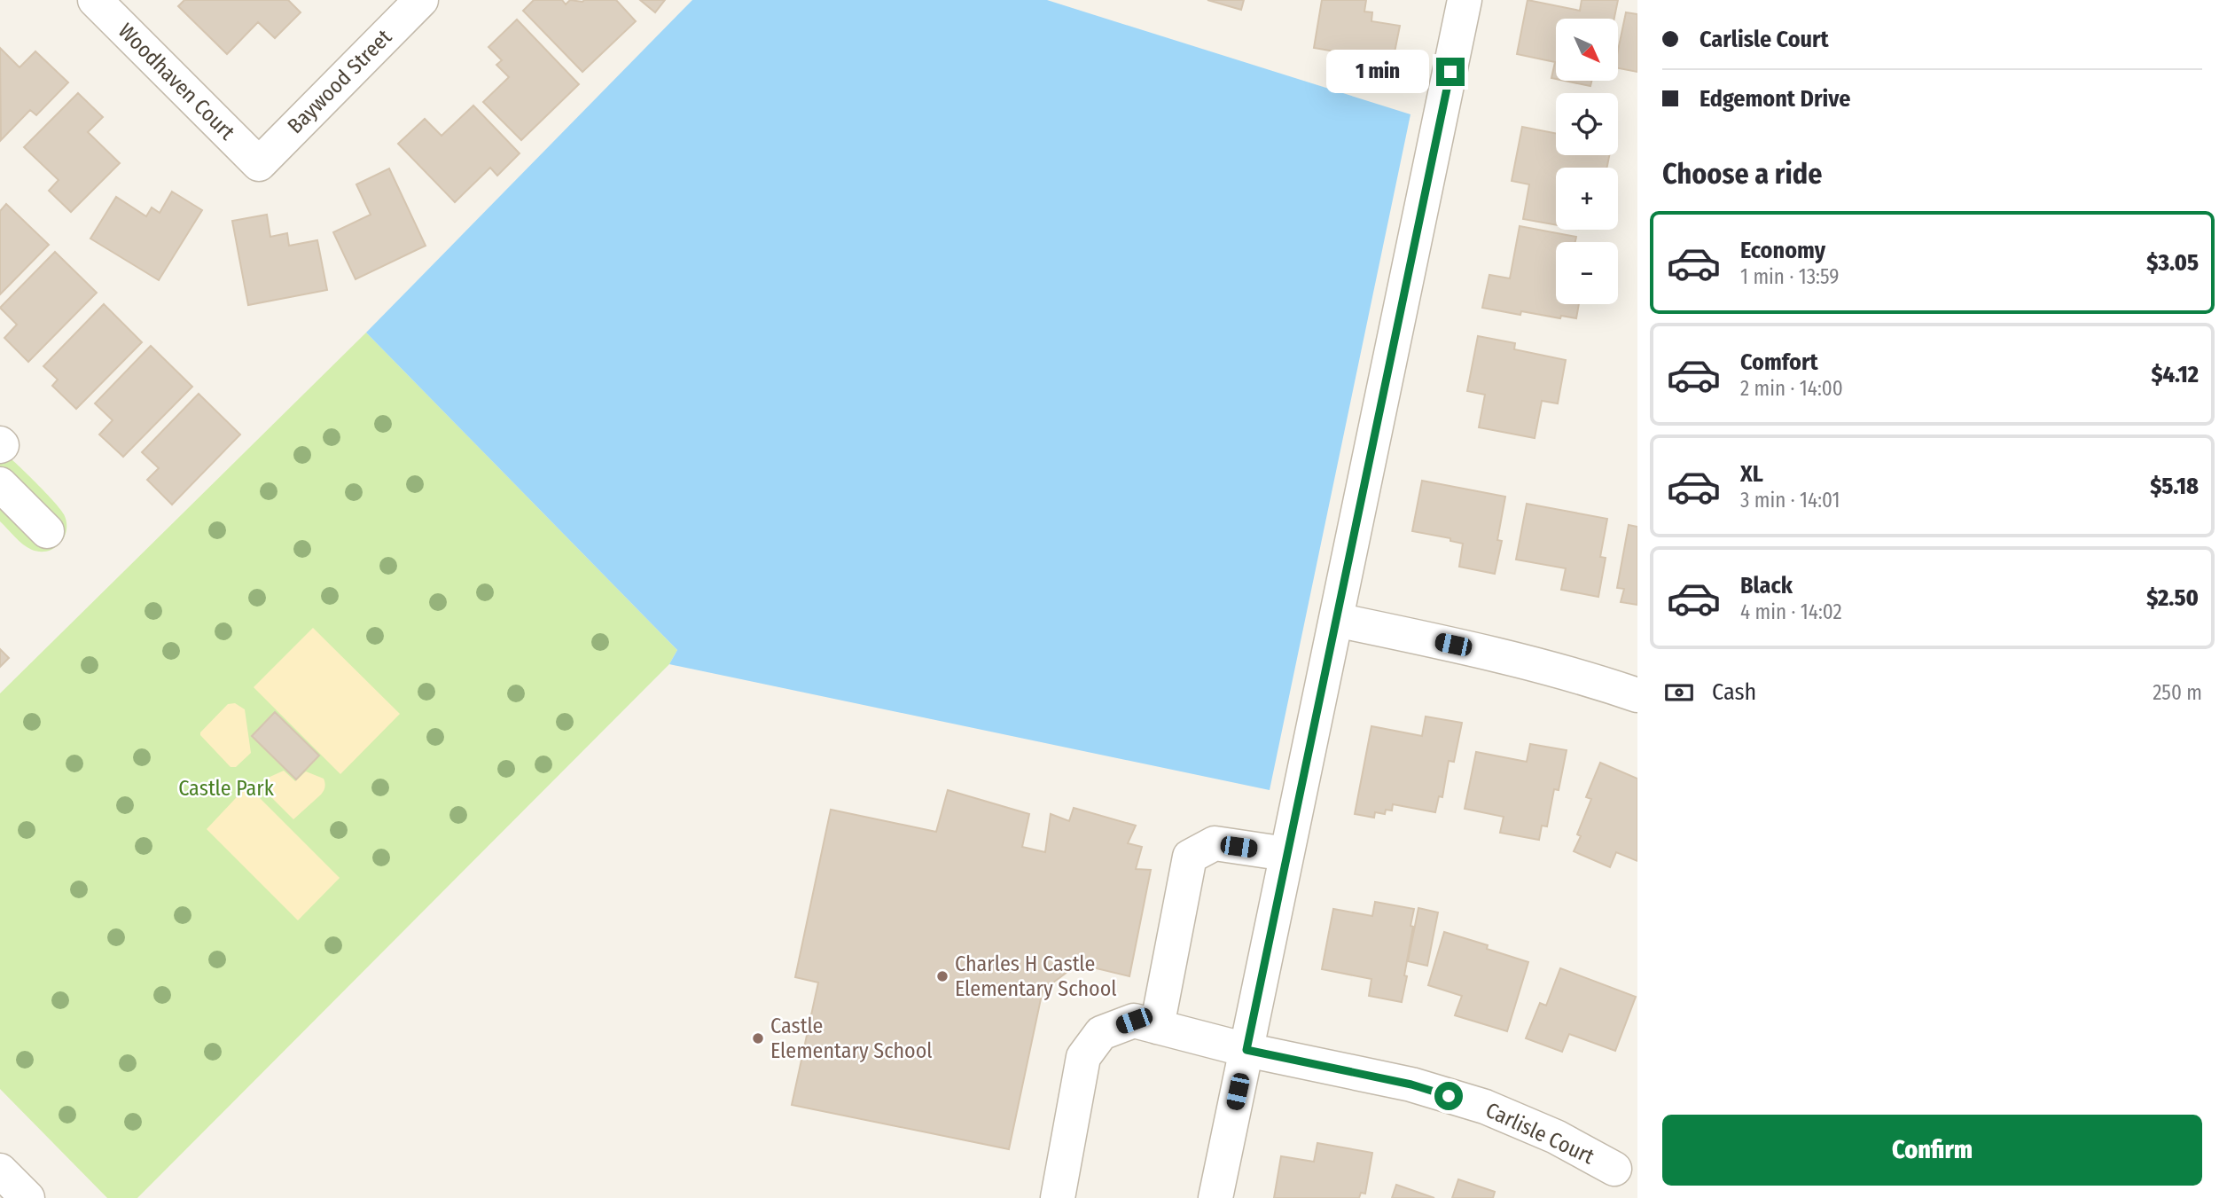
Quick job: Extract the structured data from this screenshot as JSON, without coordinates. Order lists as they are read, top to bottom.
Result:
{
  "streets": {
    "street": ["Woodhaven Court", "Baywood Street", "Carlisle Court"]
  },
  "crossings": [
    ["Woodhaven Court", "Baywood Street"]
  ],
  "parks": ["Castle Park"],
  "places": ["Charles H Castle Elementary School", "Castle Elementary School"],
  "north": "bottom right",
  "page": {
    "banner": ["Carlisle Court", "Edgemont Drive"],
    "map_buttons": ["+", "−"],
    "bubble": "1 min",
    "heading": "Choose a ride",
    "list": [
      {
        "name": "Economy",
        "note": "1 min · 13:59",
        "value": "$3.05"
      },
      {
        "name": "Comfort",
        "note": "2 min · 14:00",
        "value": "$4.12"
      },
      {
        "name": "XL",
        "note": "3 min · 14:01",
        "value": "$5.18"
      },
      {
        "name": "Black",
        "note": "4 min · 14:02",
        "value": "$2.50"
      }
    ],
    "pay": ["Cash", "250 m"],
    "buttons": "Confirm"
  }
}
